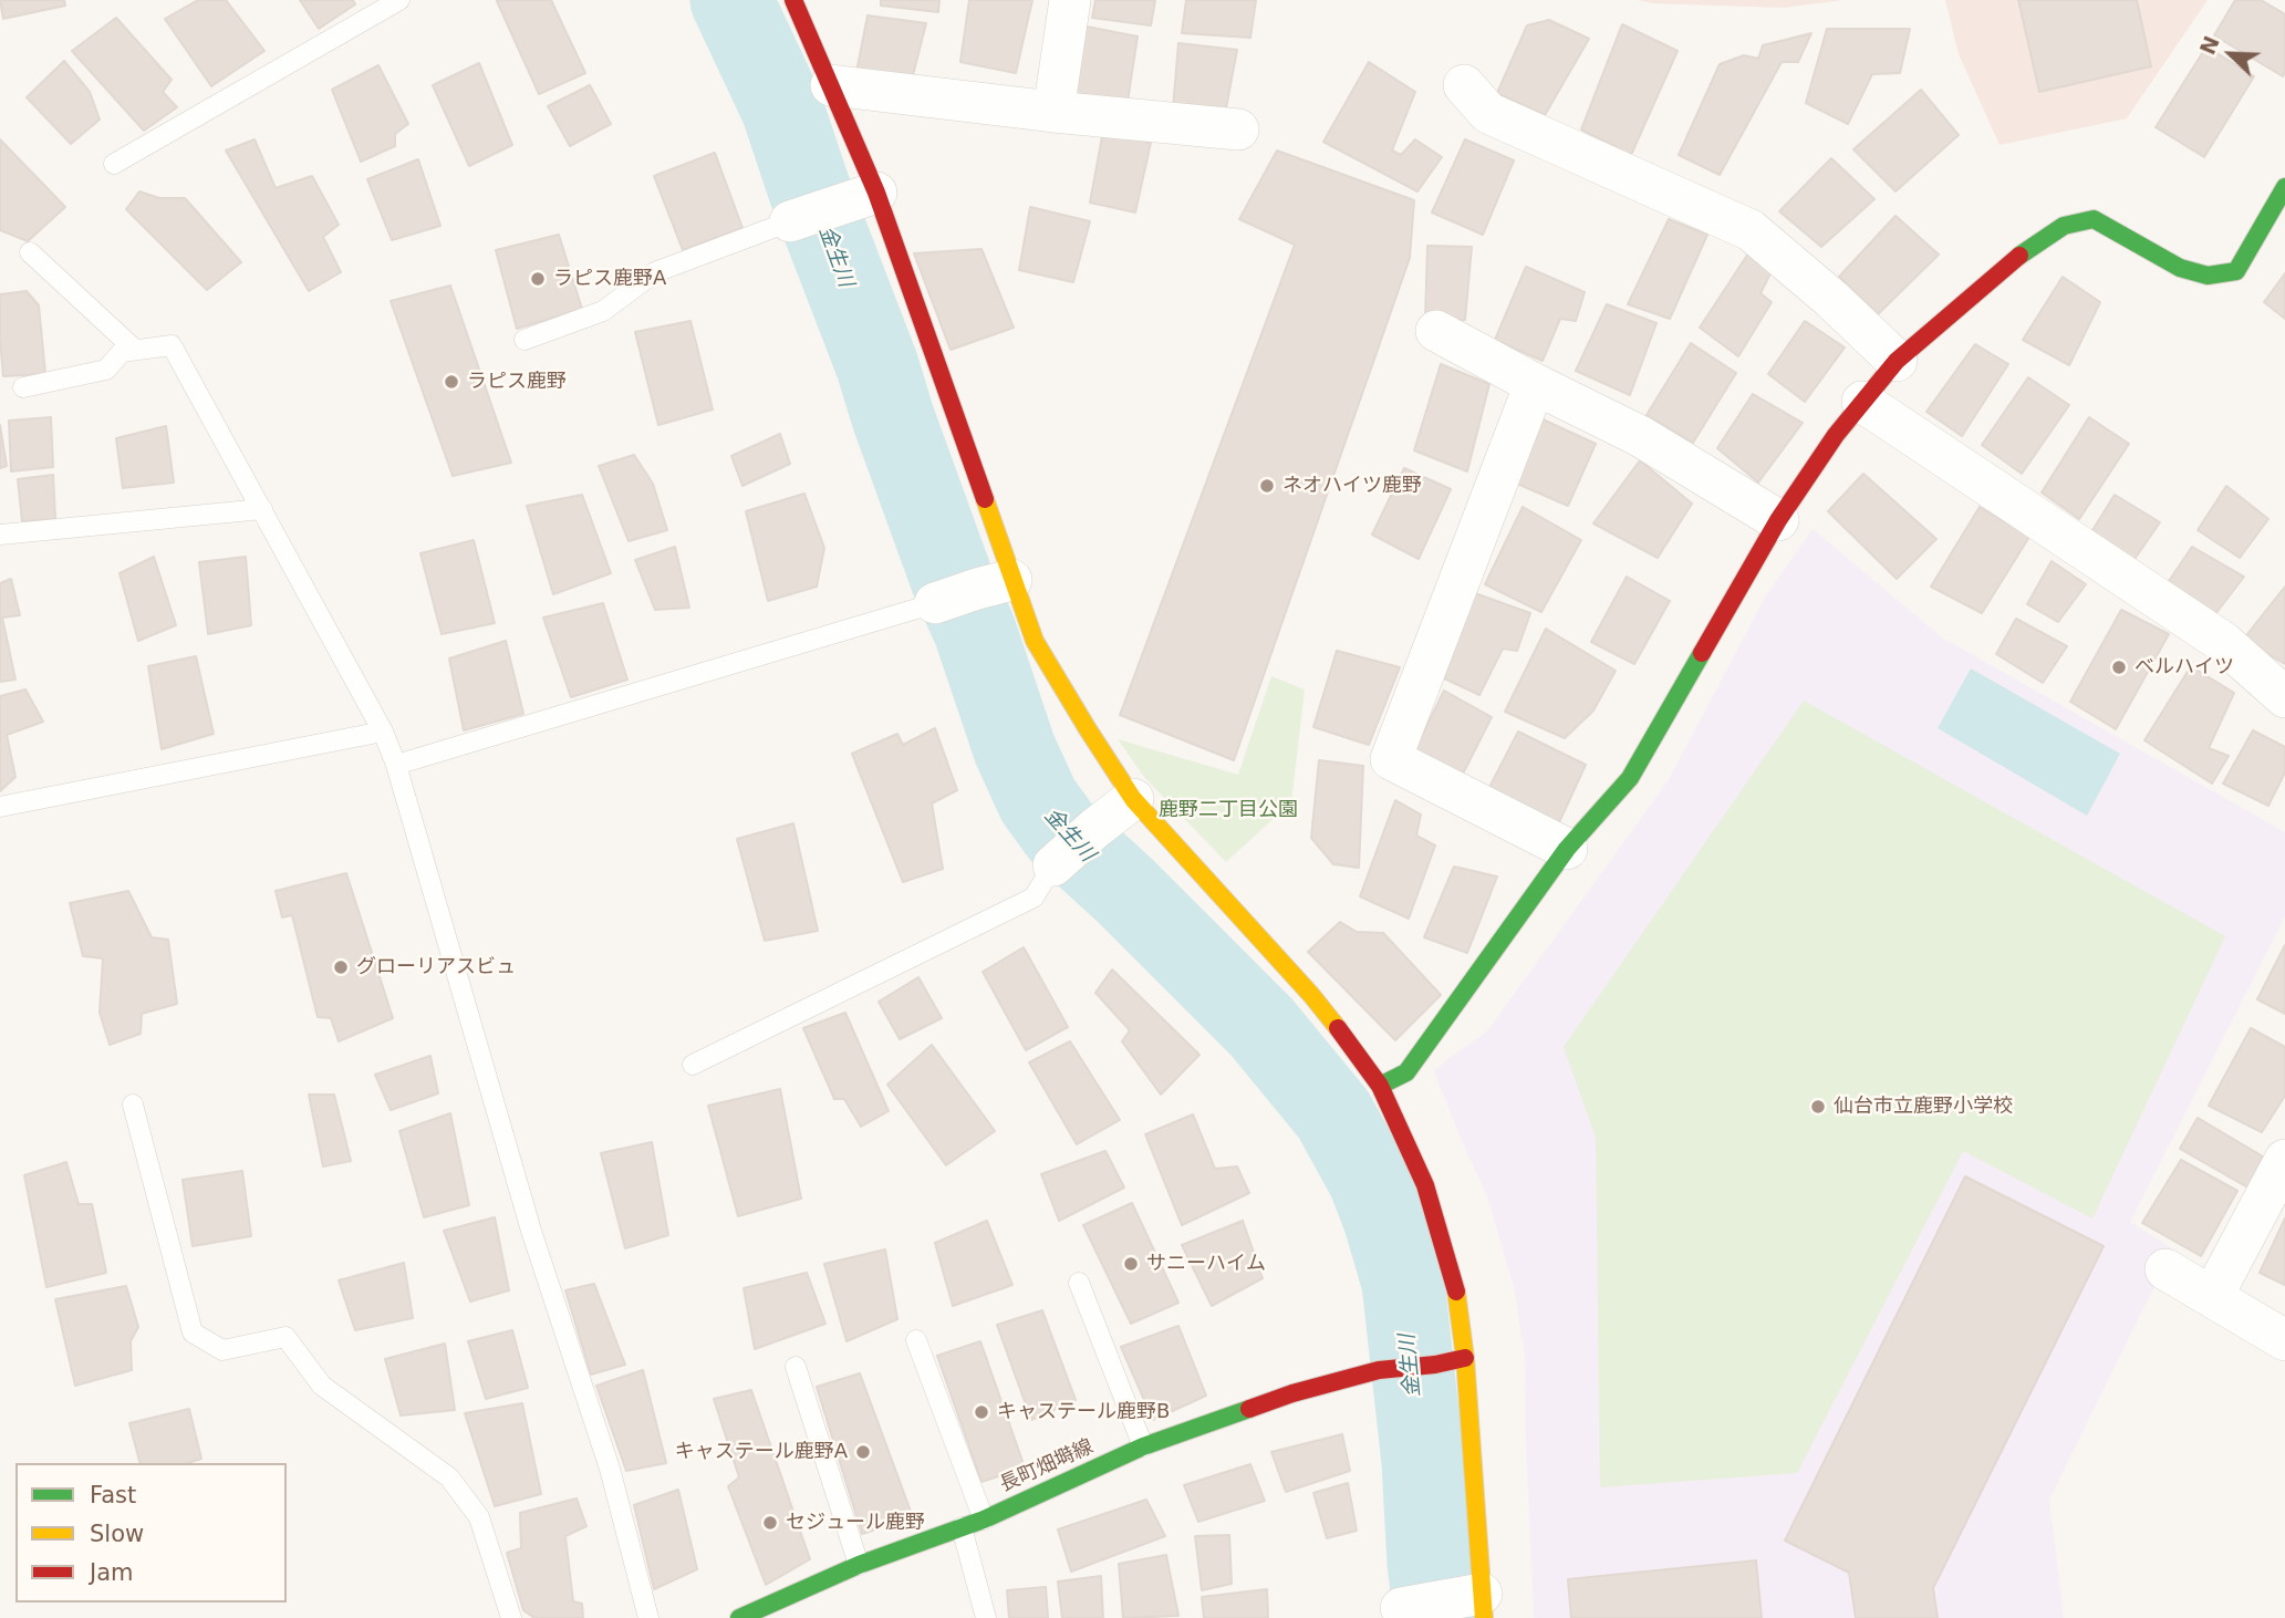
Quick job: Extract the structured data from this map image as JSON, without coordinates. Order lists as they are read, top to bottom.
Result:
{
  "streets": {
    "street": ["長町畑塒線"]
  },
  "water": ["金生川"],
  "parks": ["鹿野二丁目公園"],
  "places": [
    "ラピス鹿野A",
    "ラピス鹿野",
    "ネオハイツ鹿野",
    "ベルハイツ",
    "グローリアスビュ",
    "仙台市立鹿野小学校",
    "サニーハイム",
    "キャステール鹿野B",
    "キャステール鹿野A",
    "セジュール鹿野"
  ],
  "legend": ["Fast", "Slow", "Jam"],
  "north": "top left"
}
